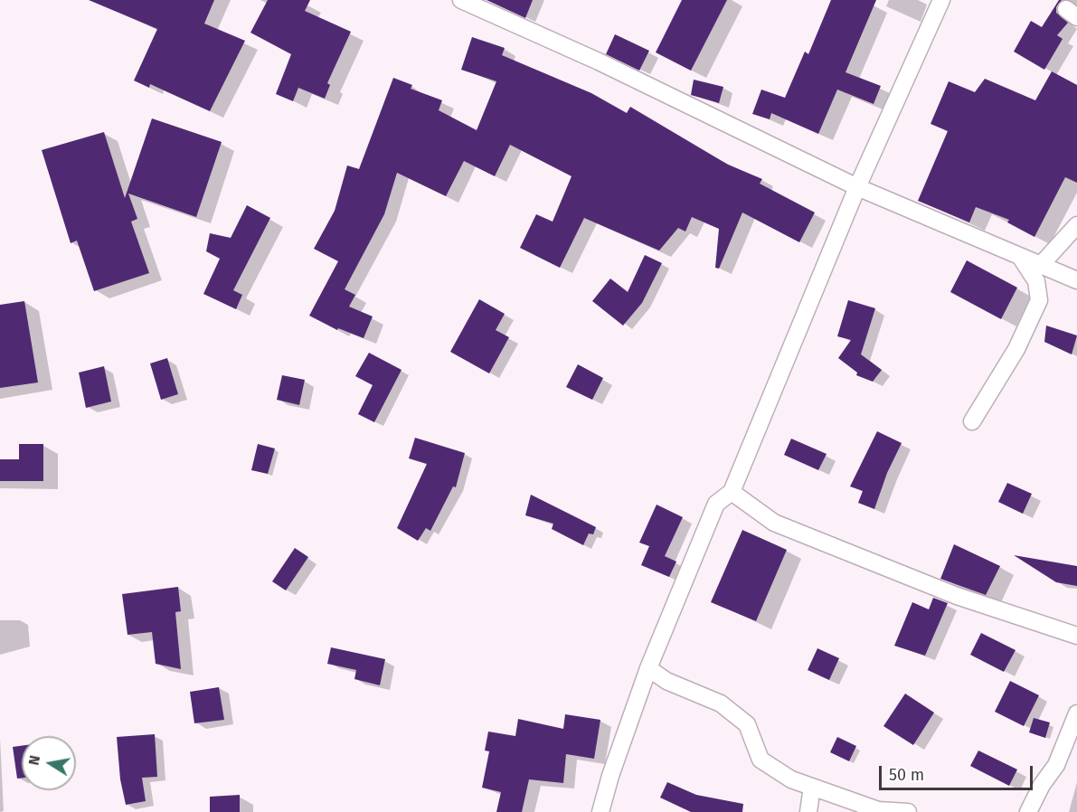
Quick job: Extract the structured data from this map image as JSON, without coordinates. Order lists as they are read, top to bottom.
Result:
{
  "scale_bar": "50 m",
  "north": "left"
}
